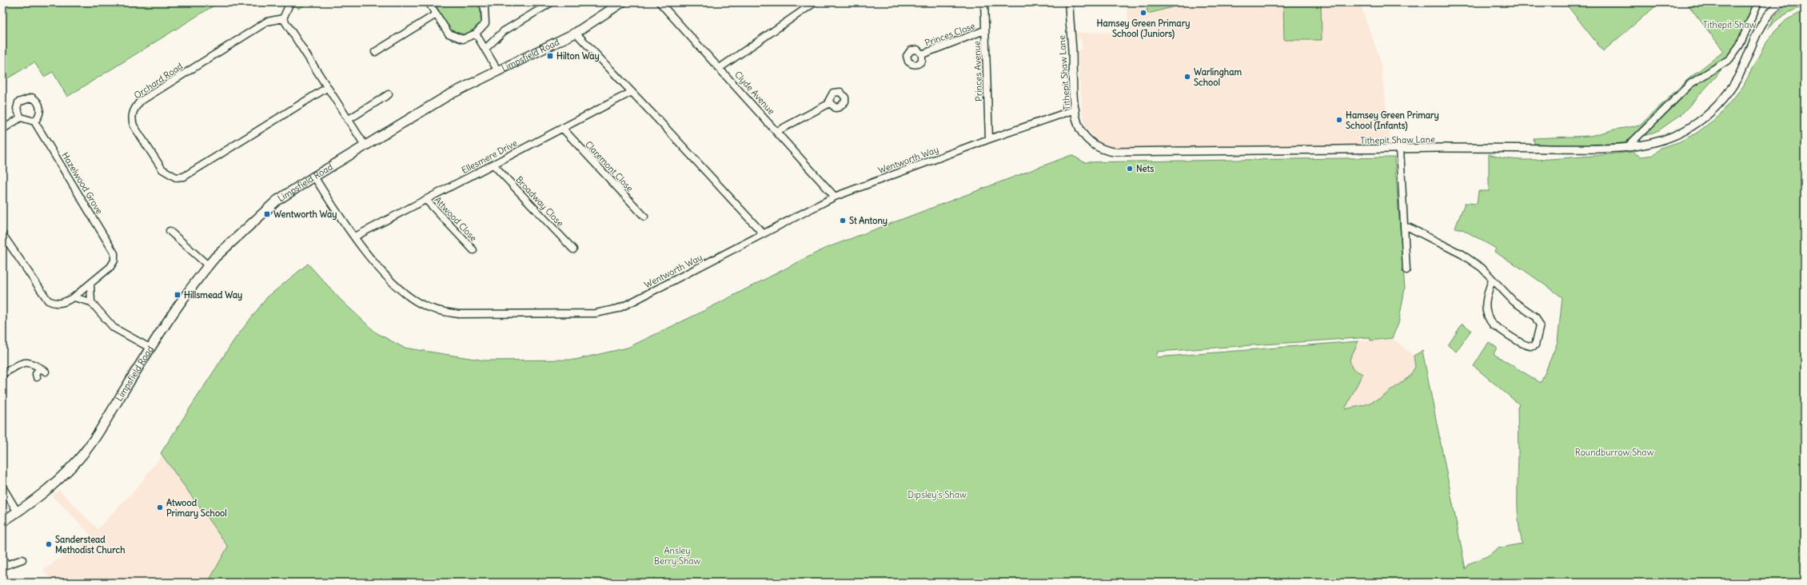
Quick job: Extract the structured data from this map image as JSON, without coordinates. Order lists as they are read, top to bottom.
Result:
{
  "streets": {
    "main road": ["Limpsfield Road"],
    "street": [
      "Princes Close",
      "Princes Avenue",
      "Tithepit Shaw Lane",
      "Orchard Road",
      "Clyde Avenue",
      "Ellesmere Drive",
      "Wentworth Way",
      "Claremont Close",
      "Hazelwood Grove",
      "Broadway Close",
      "Attwood Close"
    ]
  },
  "crossings": [
    ["Princes Close", "Princes Avenue"],
    ["Limpsfield Road", "Wentworth Way"],
    ["Princes Avenue", "Wentworth Way"],
    ["Tithepit Shaw Lane", "Wentworth Way"],
    ["Clyde Avenue", "Wentworth Way"],
    ["Ellesmere Drive", "Wentworth Way"],
    ["Ellesmere Drive", "Claremont Close"],
    ["Ellesmere Drive", "Broadway Close"],
    ["Ellesmere Drive", "Attwood Close"]
  ],
  "parks": [
    "Tithepit Shaw",
    "Roundburrow Shaw",
    "Dipsley's Shaw",
    "Ansley Berry Shaw"
  ],
  "places": {
    "other": [
      "Hamsey Green Primary School (Juniors)",
      "Warlingham School",
      "Hamsey Green Primary School (Infants)",
      "Nets",
      "St Antony",
      "Atwood Primary School",
      "Sanderstead Methodist Church"
    ],
    "transit": ["Hilton Way", "Wentworth Way", "Hillsmead Way"]
  }
}
